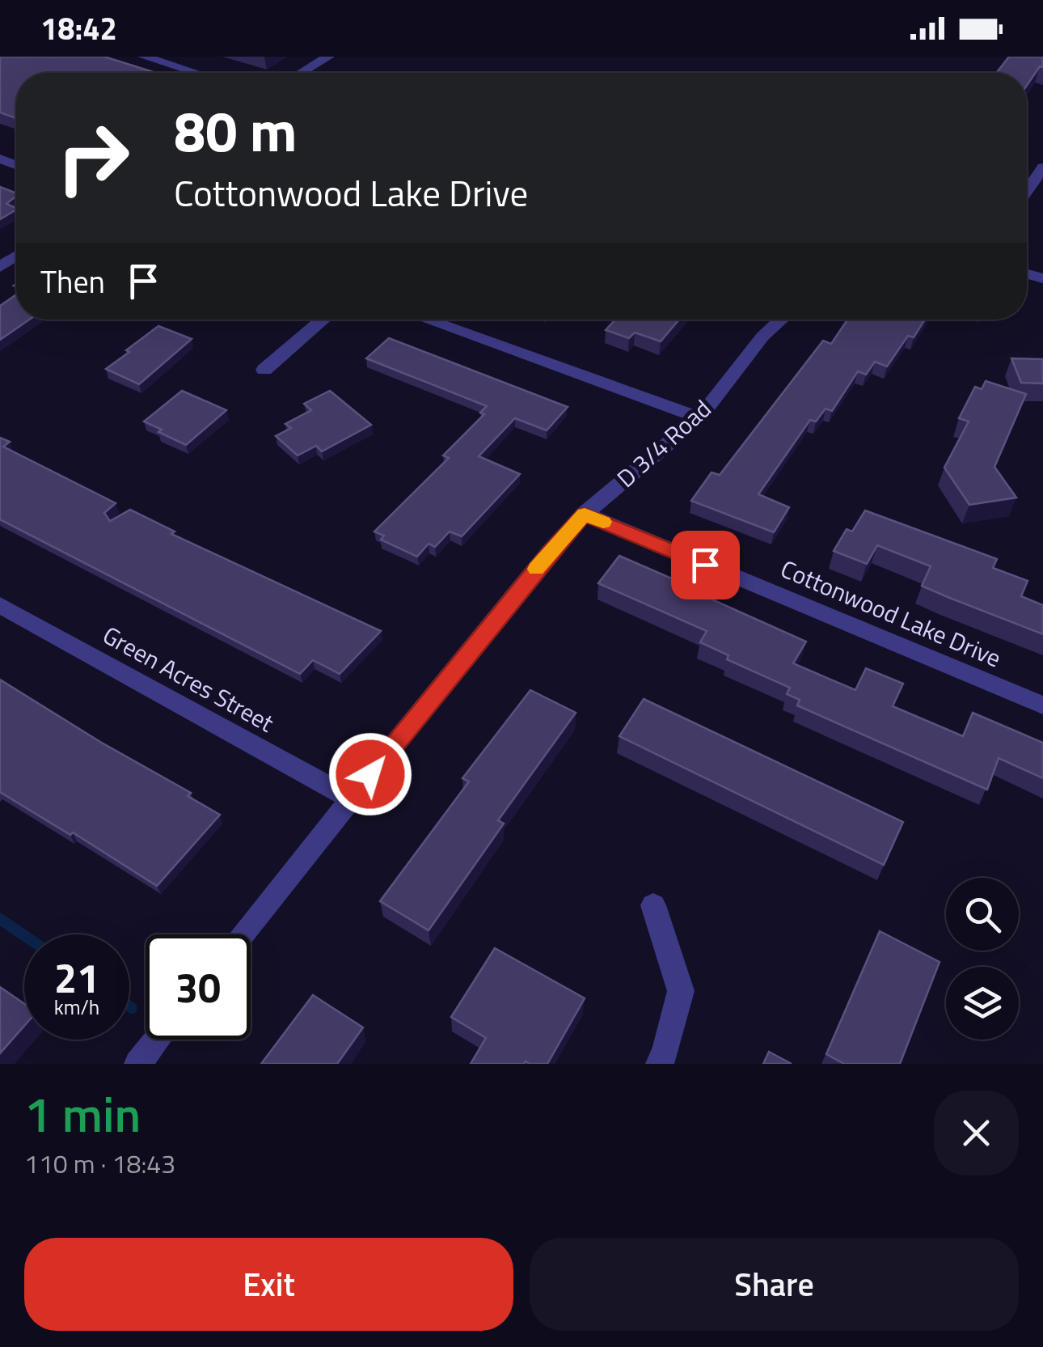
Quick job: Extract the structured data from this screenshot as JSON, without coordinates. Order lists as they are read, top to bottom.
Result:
{
  "streets": {
    "street": ["D 3/4 Road", "Cottonwood Lake Drive", "Green Acres Street"]
  },
  "crossings": [
    ["D 3/4 Road", "Cottonwood Lake Drive"],
    ["D 3/4 Road", "Green Acres Street"]
  ],
  "page": {
    "status": "18:42",
    "turn": ["80 m", "Cottonwood Lake Drive"],
    "then": "Then",
    "speed": "21 km/h",
    "limit": "30",
    "heading": ["1 min", "110 m · 18:43"],
    "buttons": ["Exit", "Share"]
  }
}
